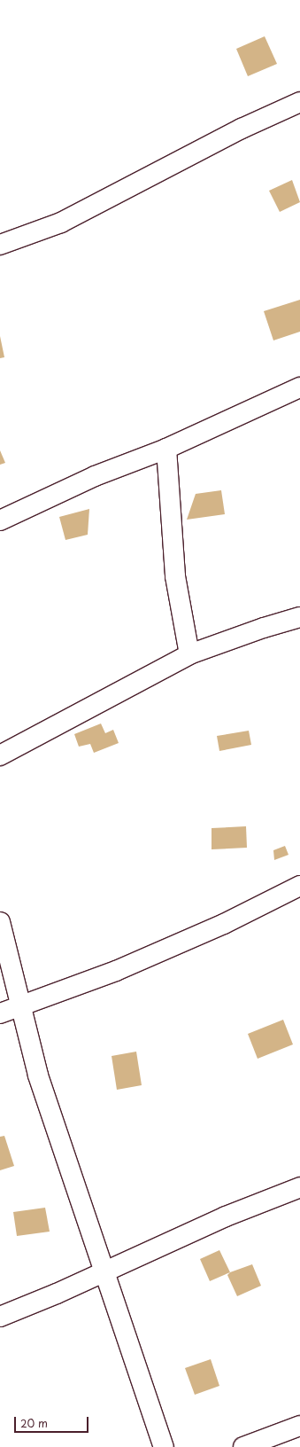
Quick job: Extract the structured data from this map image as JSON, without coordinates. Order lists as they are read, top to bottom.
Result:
{
  "scale_bar": "20 m"
}
